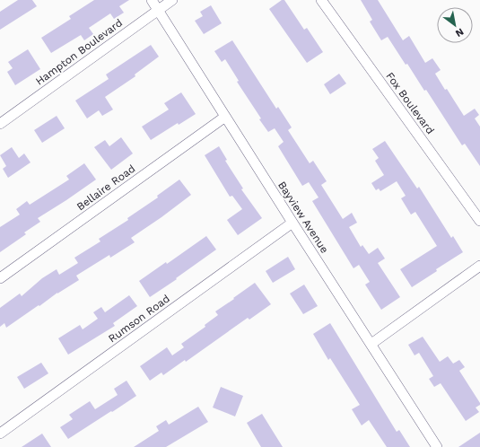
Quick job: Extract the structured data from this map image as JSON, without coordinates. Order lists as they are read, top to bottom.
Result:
{
  "streets": {
    "street": [
      "Hampton Boulevard",
      "Fox Boulevard",
      "Bellaire Road",
      "Bayview Avenue",
      "Rumson Road"
    ]
  },
  "crossings": [
    ["Hampton Boulevard", "Bayview Avenue"],
    ["Bellaire Road", "Bayview Avenue"],
    ["Bayview Avenue", "Rumson Road"]
  ],
  "north": "bottom right"
}
